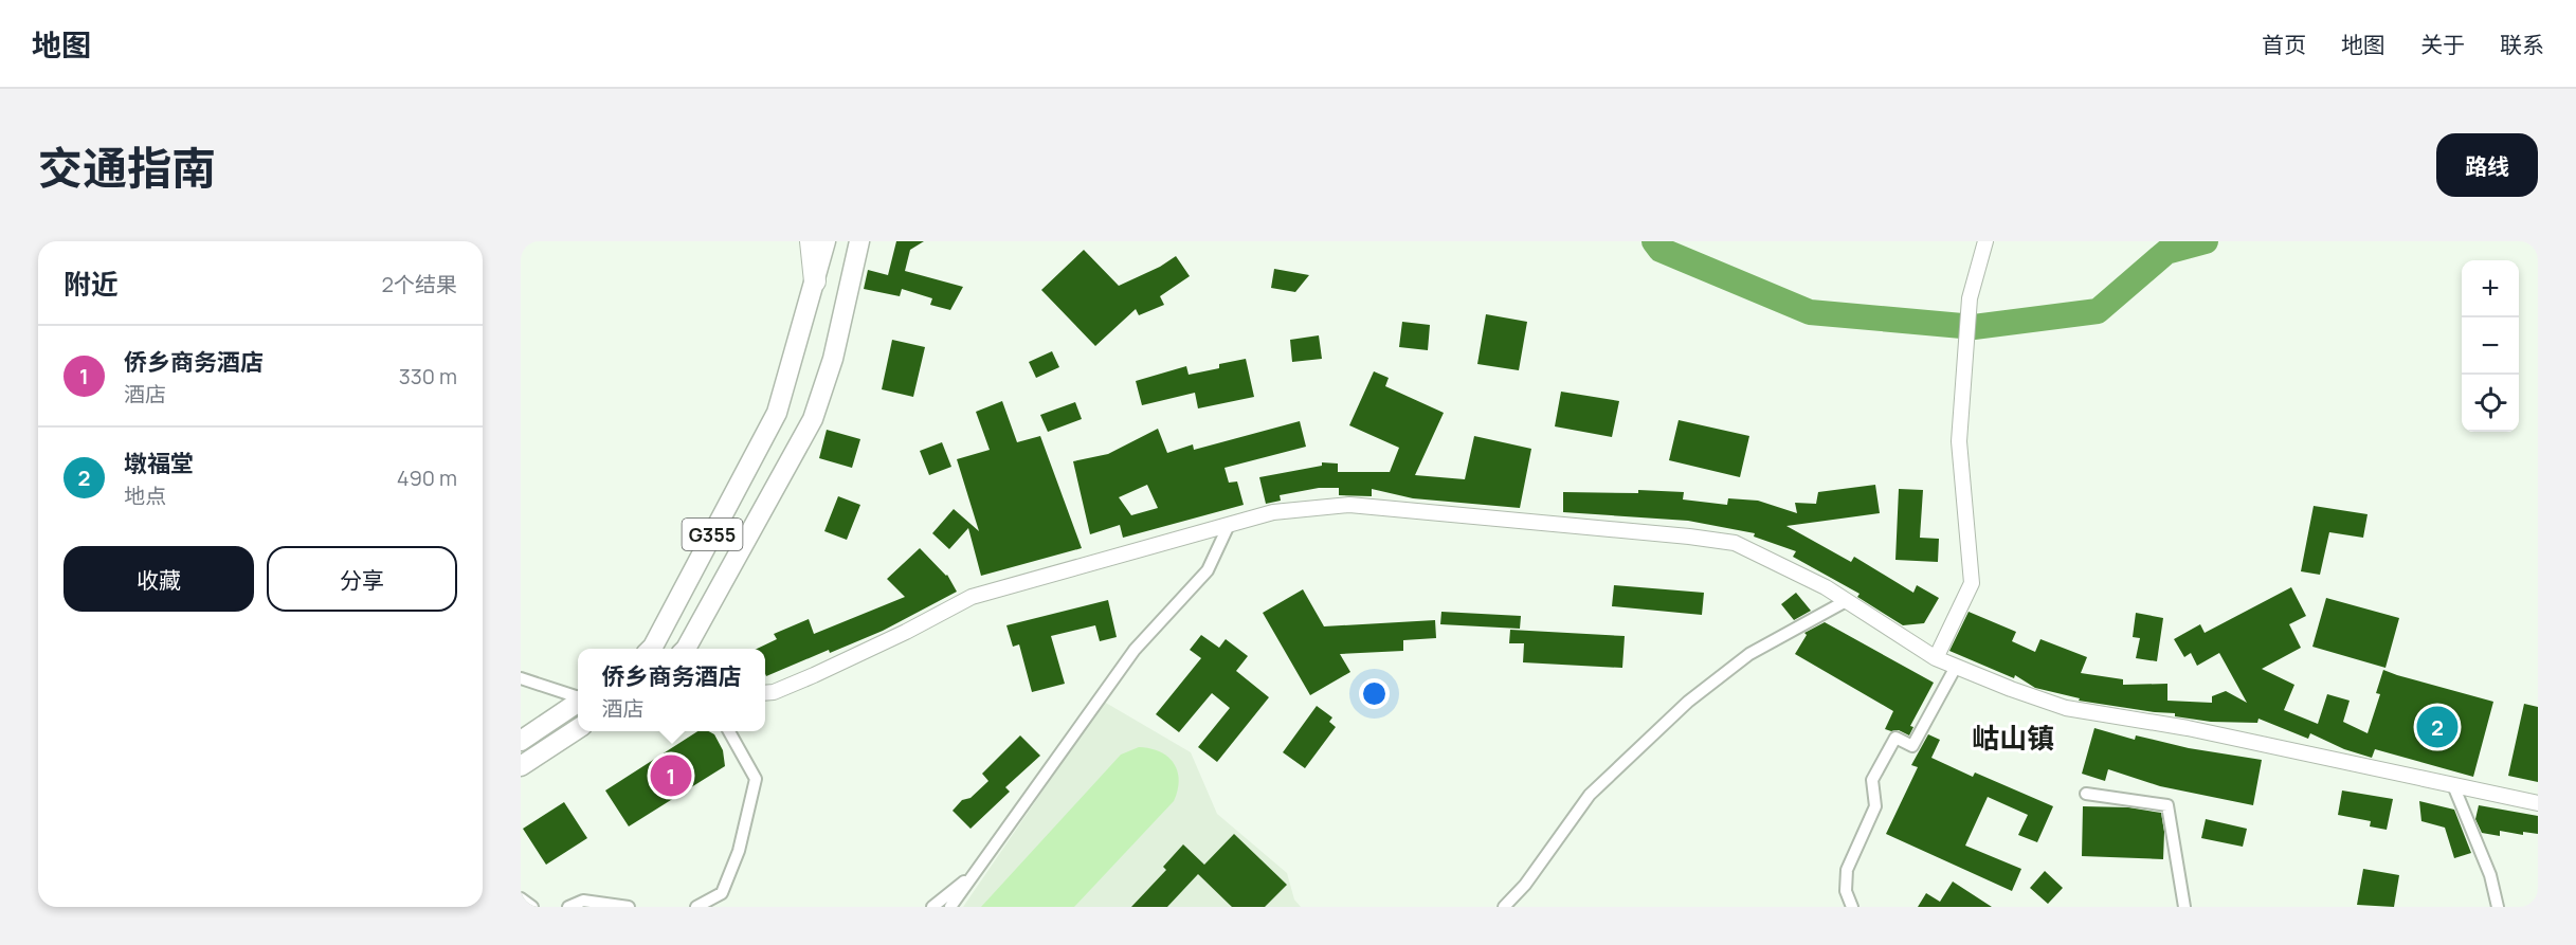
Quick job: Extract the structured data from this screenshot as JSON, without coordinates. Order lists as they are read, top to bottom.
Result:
{
  "streets": {
    "highway": ["G355"]
  },
  "districts": ["岵山镇"],
  "page": {
    "header": "地图",
    "nav": [
      "首页",
      "地图",
      "关于",
      "联系"
    ],
    "title": "交通指南",
    "buttons": [
      "路线",
      ["收藏", "分享"]
    ],
    "heading": ["附近", "2个结果"],
    "map_buttons": ["+", "−"],
    "list": [
      {
        "mark": "1",
        "name": "侨乡商务酒店",
        "note": "酒店",
        "value": "330 m"
      },
      {
        "mark": "2",
        "name": "墩福堂",
        "note": "地点",
        "value": "490 m"
      }
    ],
    "popup": ["侨乡商务酒店", "酒店"],
    "pins": ["2", "1"]
  }
}
